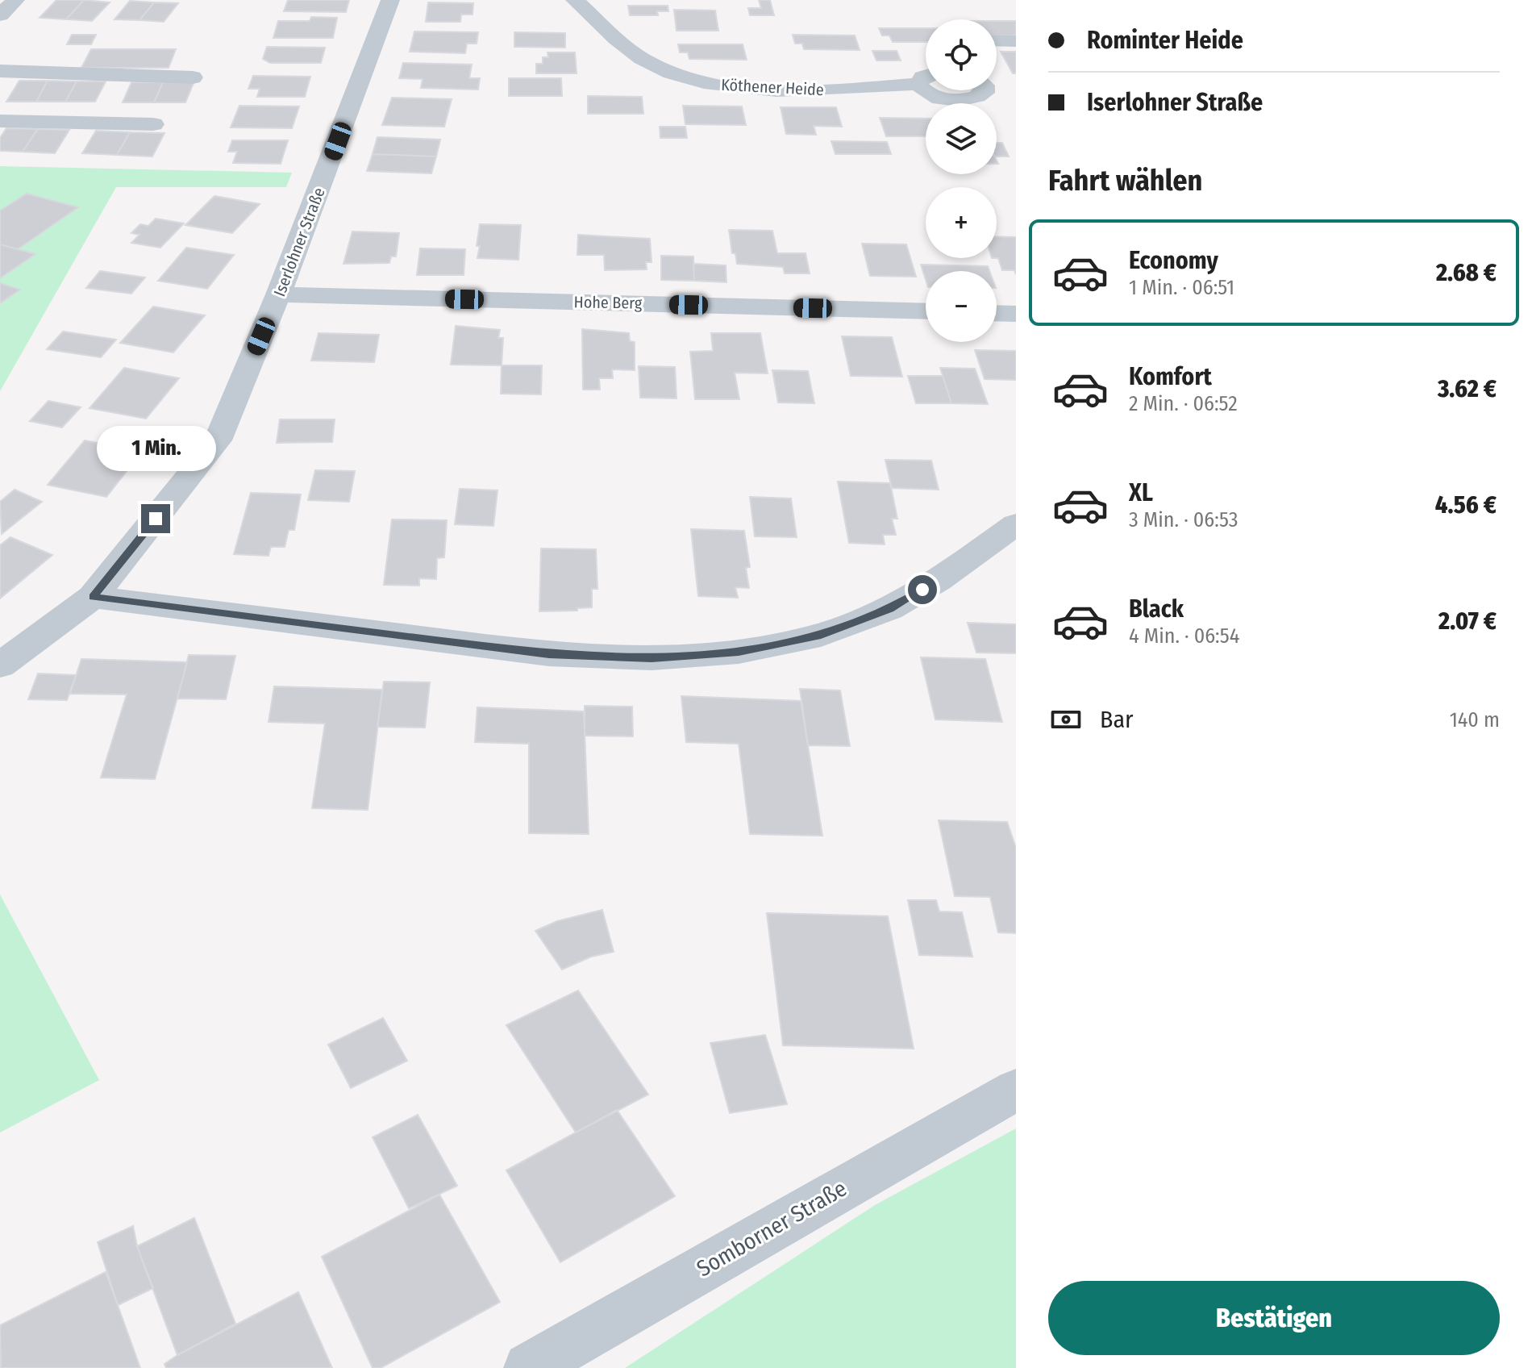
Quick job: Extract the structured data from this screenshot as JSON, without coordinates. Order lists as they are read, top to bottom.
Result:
{
  "streets": {
    "street": [
      "Köthener Heide",
      "Iserlohner Straße",
      "Hohe Berg",
      "Somborner Straße"
    ]
  },
  "crossings": [
    ["Iserlohner Straße", "Hohe Berg"]
  ],
  "page": {
    "banner": ["Rominter Heide", "Iserlohner Straße"],
    "map_buttons": ["+", "−"],
    "heading": "Fahrt wählen",
    "list": [
      {
        "name": "Economy",
        "note": "1 Min. · 06:51",
        "value": "2.68 €"
      },
      {
        "name": "Komfort",
        "note": "2 Min. · 06:52",
        "value": "3.62 €"
      },
      {
        "name": "XL",
        "note": "3 Min. · 06:53",
        "value": "4.56 €"
      },
      {
        "name": "Black",
        "note": "4 Min. · 06:54",
        "value": "2.07 €"
      }
    ],
    "bubble": "1 Min.",
    "pay": ["Bar", "140 m"],
    "buttons": "Bestätigen"
  }
}
